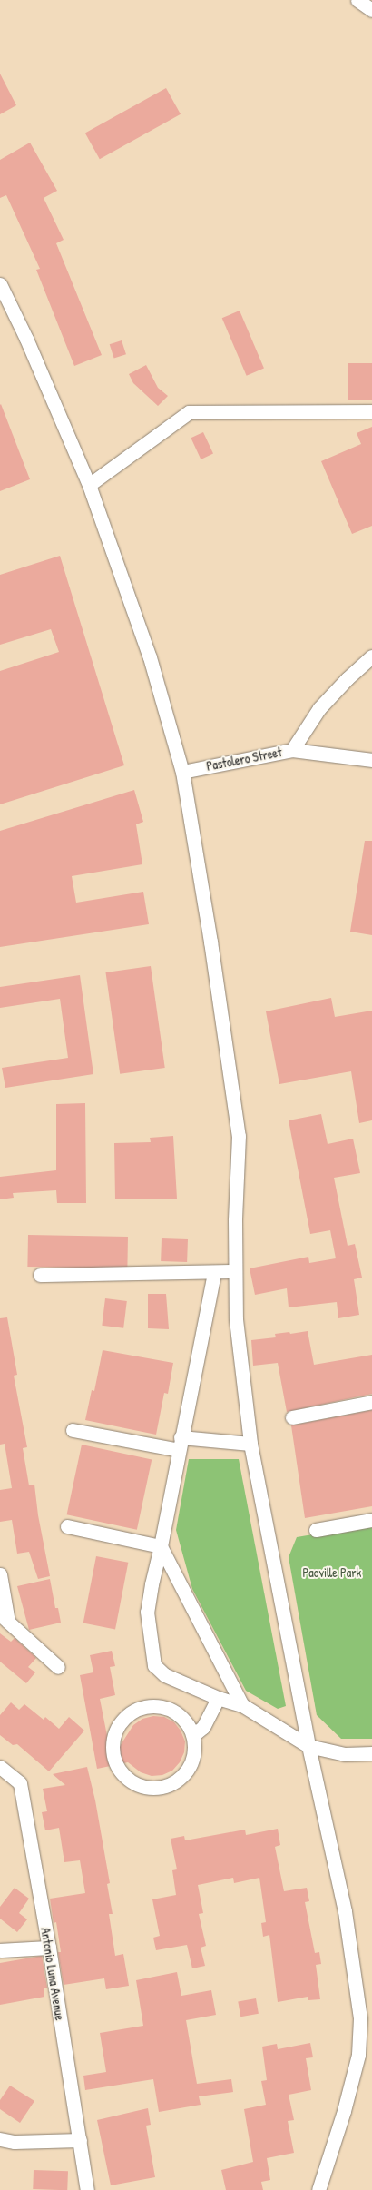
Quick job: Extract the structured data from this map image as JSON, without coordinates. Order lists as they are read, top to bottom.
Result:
{
  "streets": {
    "street": ["Pastolero Street", "Antonio Luna Avenue"]
  },
  "parks": ["Paoville Park"]
}
